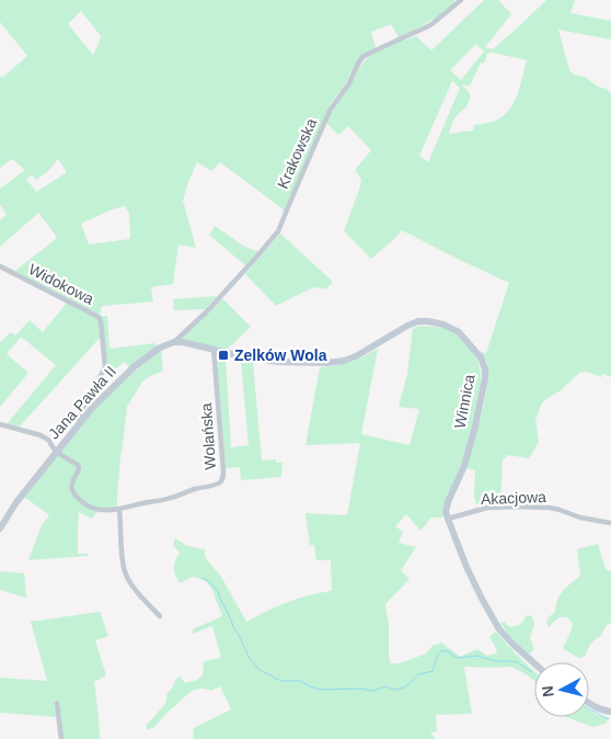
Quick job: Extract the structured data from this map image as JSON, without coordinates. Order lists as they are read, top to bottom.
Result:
{
  "streets": {
    "street": [
      "Krakowska",
      "Widokowa",
      "Winnica",
      "Jana Pawła II",
      "Wolańska",
      "Akacjowa"
    ]
  },
  "crossings": [
    ["Krakowska", "Jana Pawła II"],
    ["Widokowa", "Jana Pawła II"],
    ["Winnica", "Wolańska"],
    ["Winnica", "Akacjowa"],
    ["Jana Pawła II", "Wolańska"]
  ],
  "places": {
    "transit": ["Zelków Wola"]
  },
  "north": "left"
}
